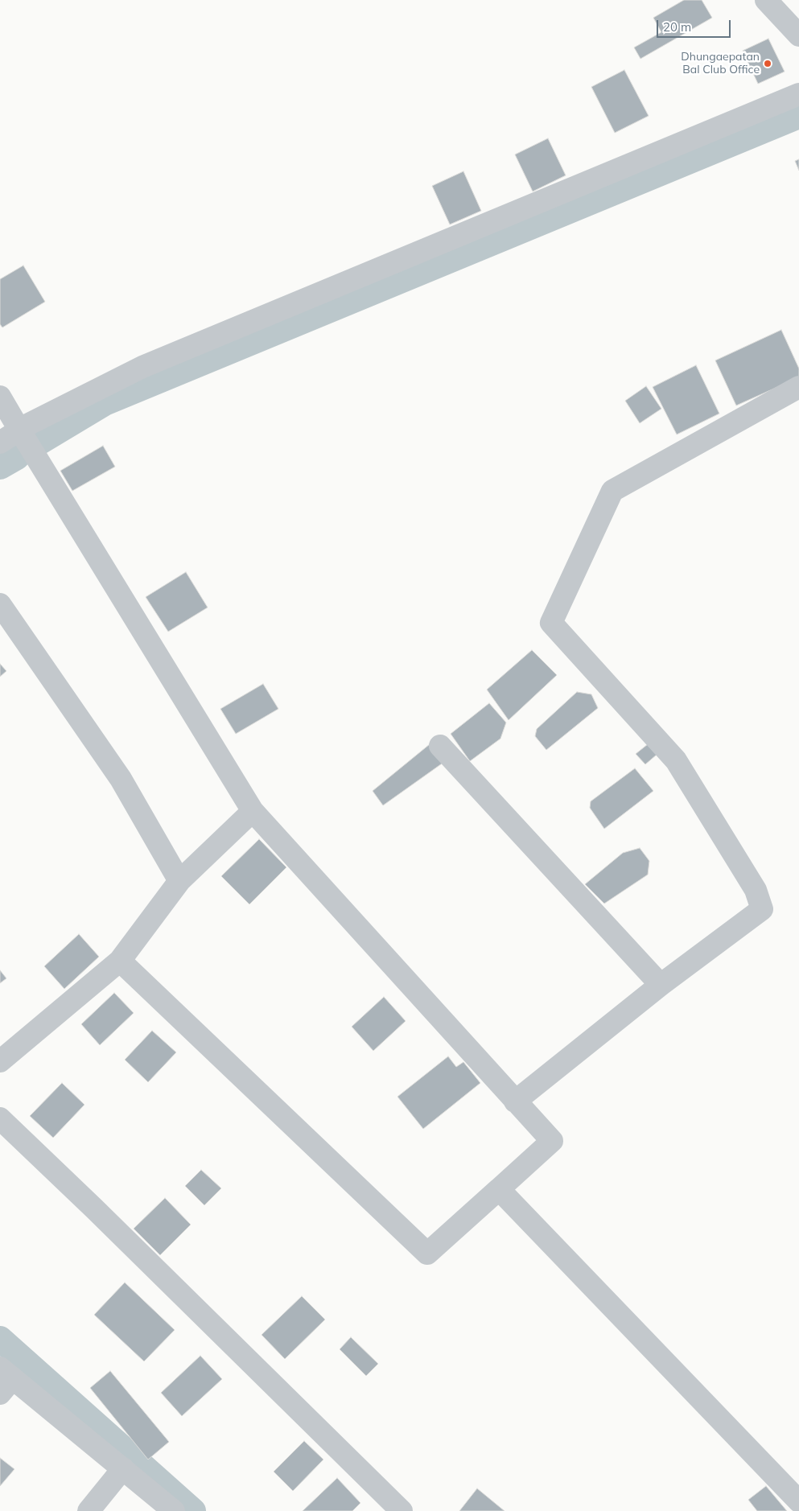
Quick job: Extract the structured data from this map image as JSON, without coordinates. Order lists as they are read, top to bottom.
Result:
{
  "places": ["Dhungaepatan Bal Club Office"],
  "scale_bar": "20 m"
}
